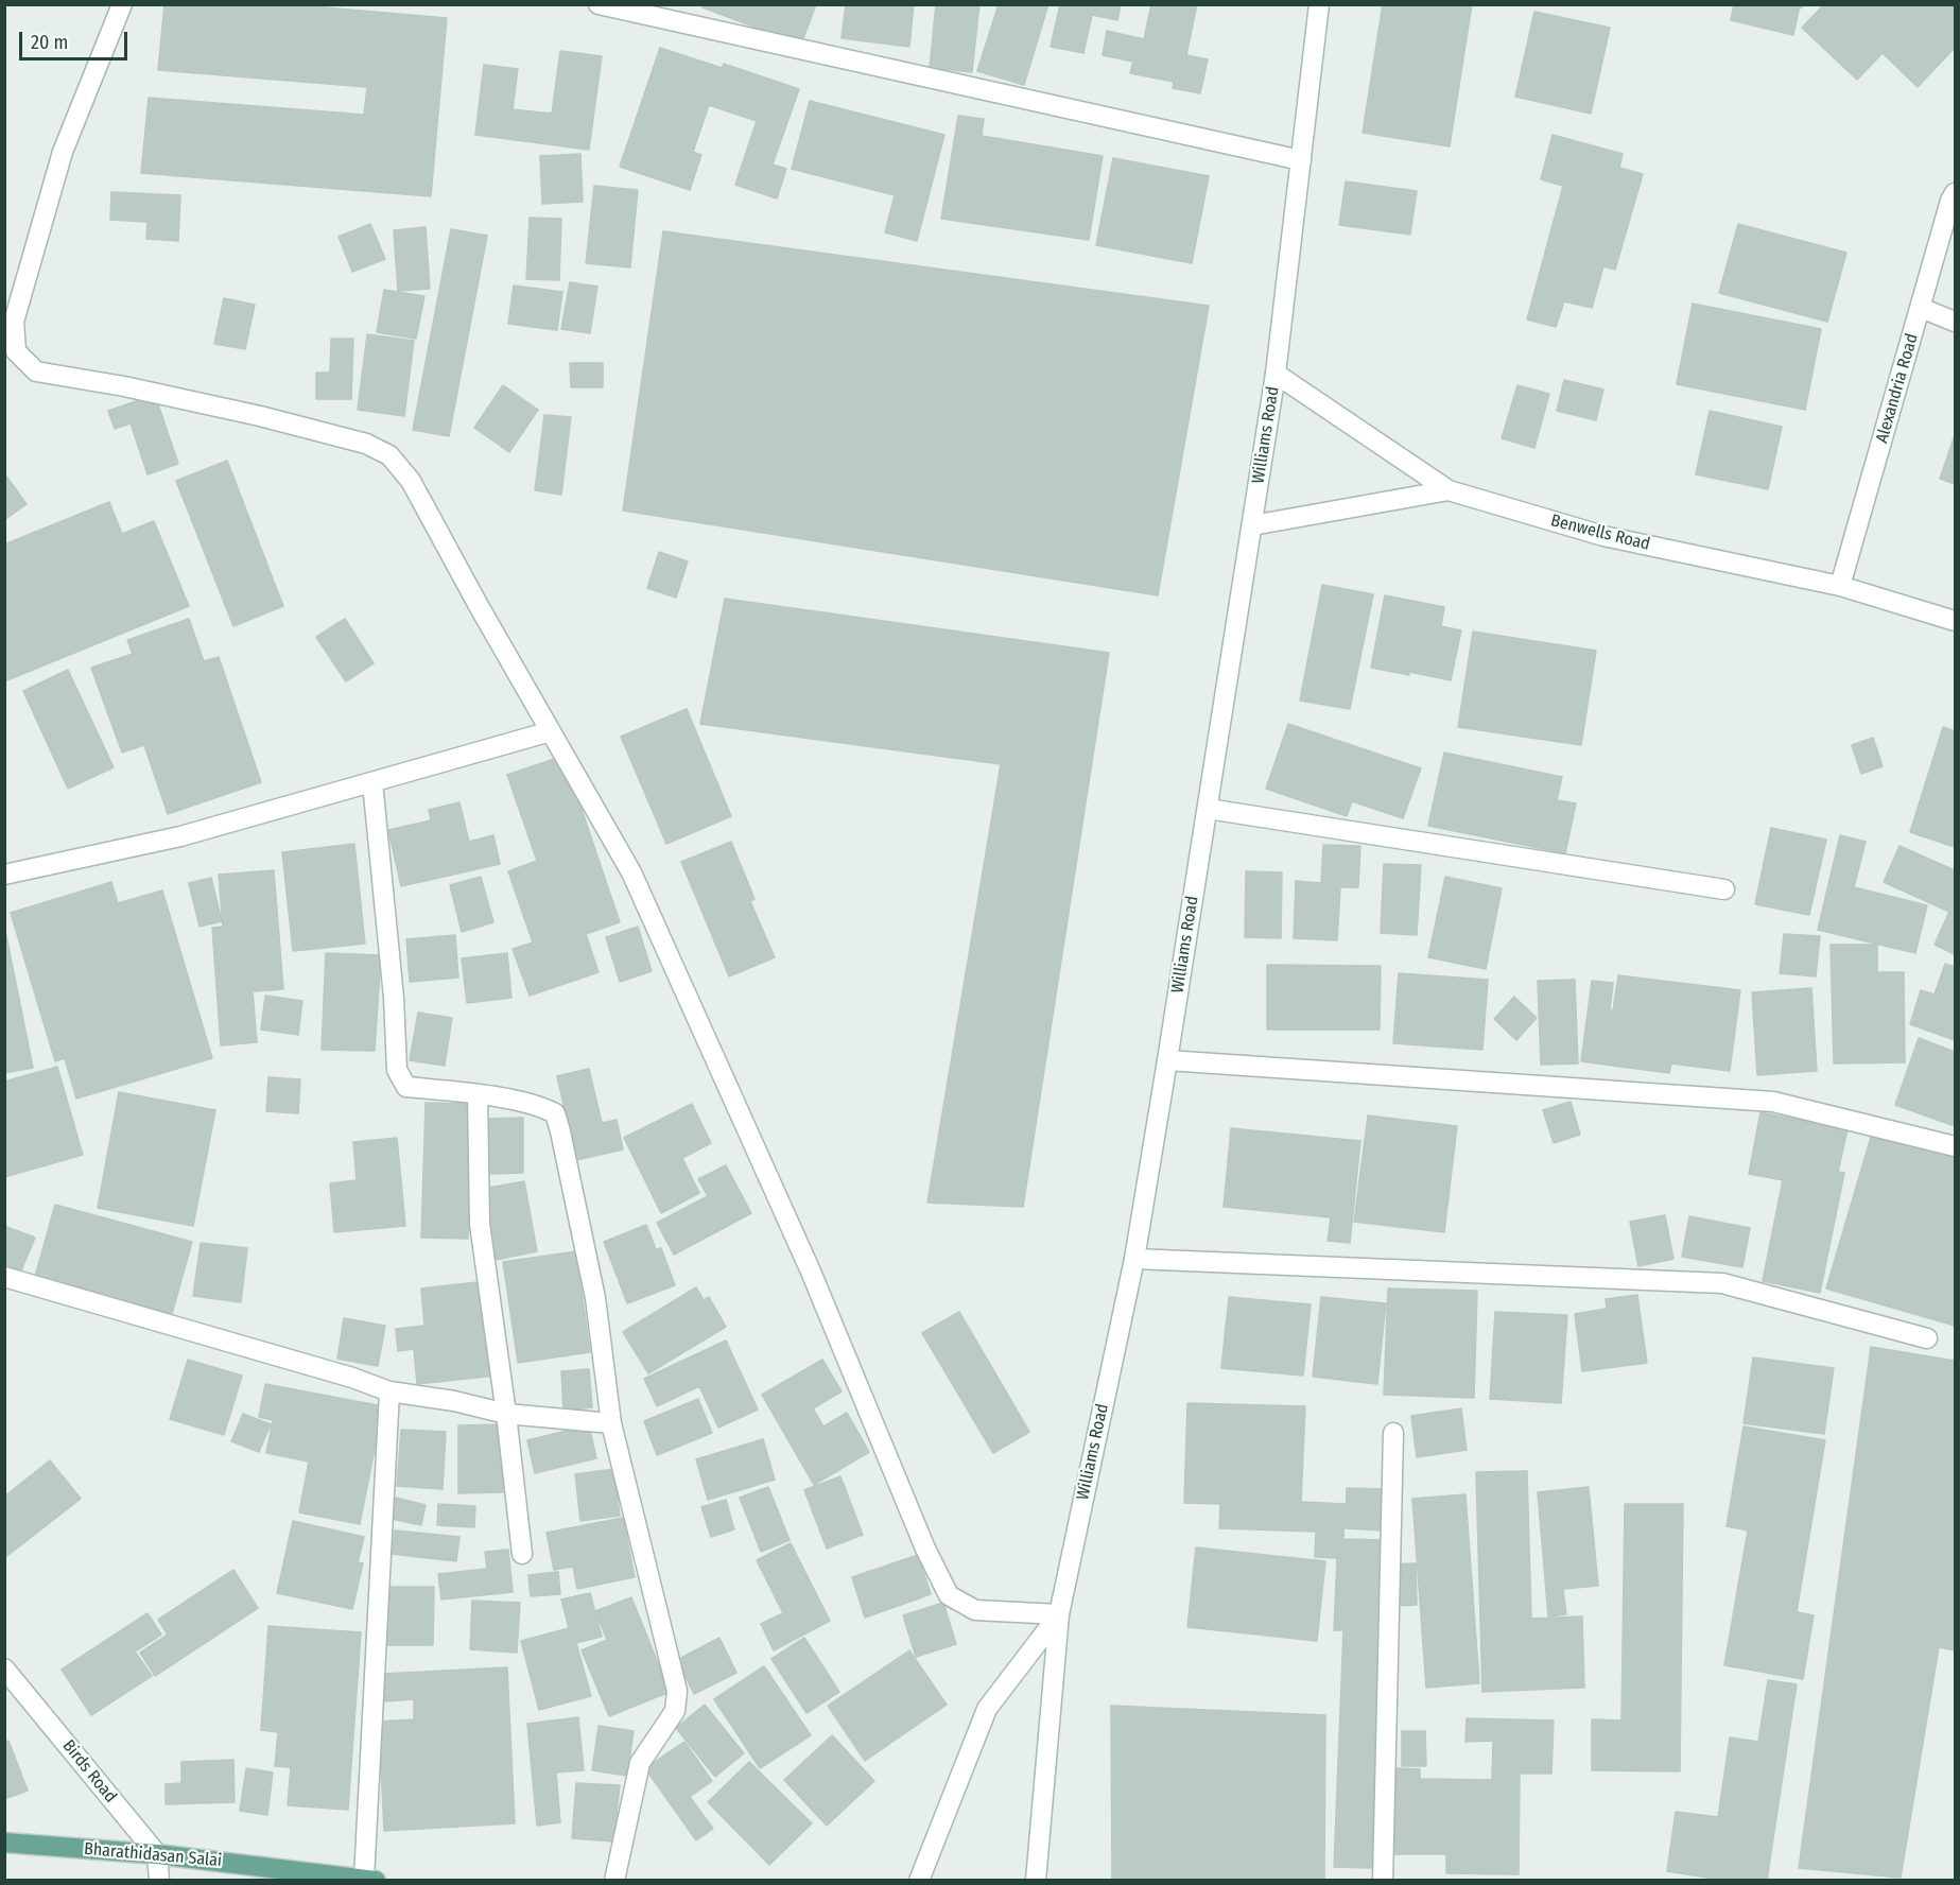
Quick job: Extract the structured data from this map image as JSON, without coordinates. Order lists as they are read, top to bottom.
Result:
{
  "streets": {
    "main road": ["Bharathidasan Salai"],
    "street": [
      "Alexandria Road",
      "Williams Road",
      "Benwells Road",
      "Birds Road"
    ]
  },
  "crossings": [
    ["Alexandria Road", "Benwells Road"],
    ["Williams Road", "Benwells Road"],
    ["Birds Road", "Bharathidasan Salai"]
  ],
  "scale_bar": "20 m"
}
